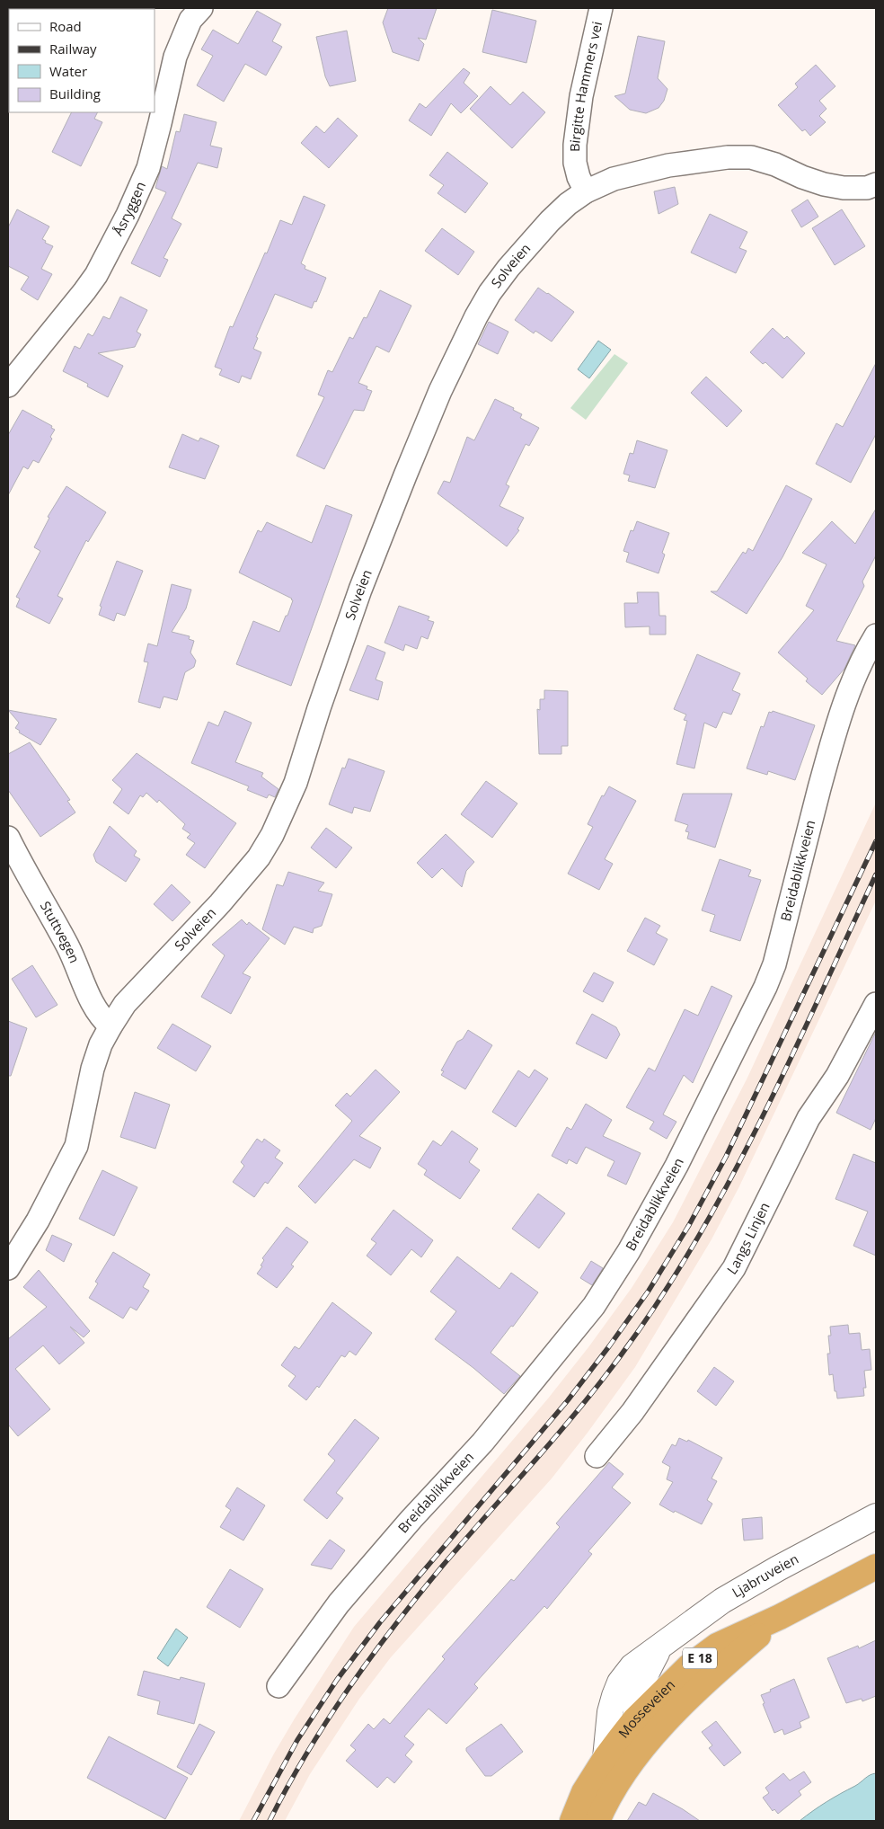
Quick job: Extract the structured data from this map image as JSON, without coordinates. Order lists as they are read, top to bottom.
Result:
{
  "streets": {
    "highway": ["E 18", "Mosseveien"],
    "street": [
      "Birgitte Hammers vei",
      "Åsryggen",
      "Solveien",
      "Breidablikkveien",
      "Stuttvegen",
      "Langs Linjen",
      "Ljabruveien"
    ]
  },
  "crossings": [
    ["Birgitte Hammers vei", "Solveien"],
    ["Solveien", "Stuttvegen"],
    ["Ljabruveien", "Mosseveien"]
  ],
  "legend": [
    "Road",
    "Railway",
    "Water",
    "Building"
  ]
}
